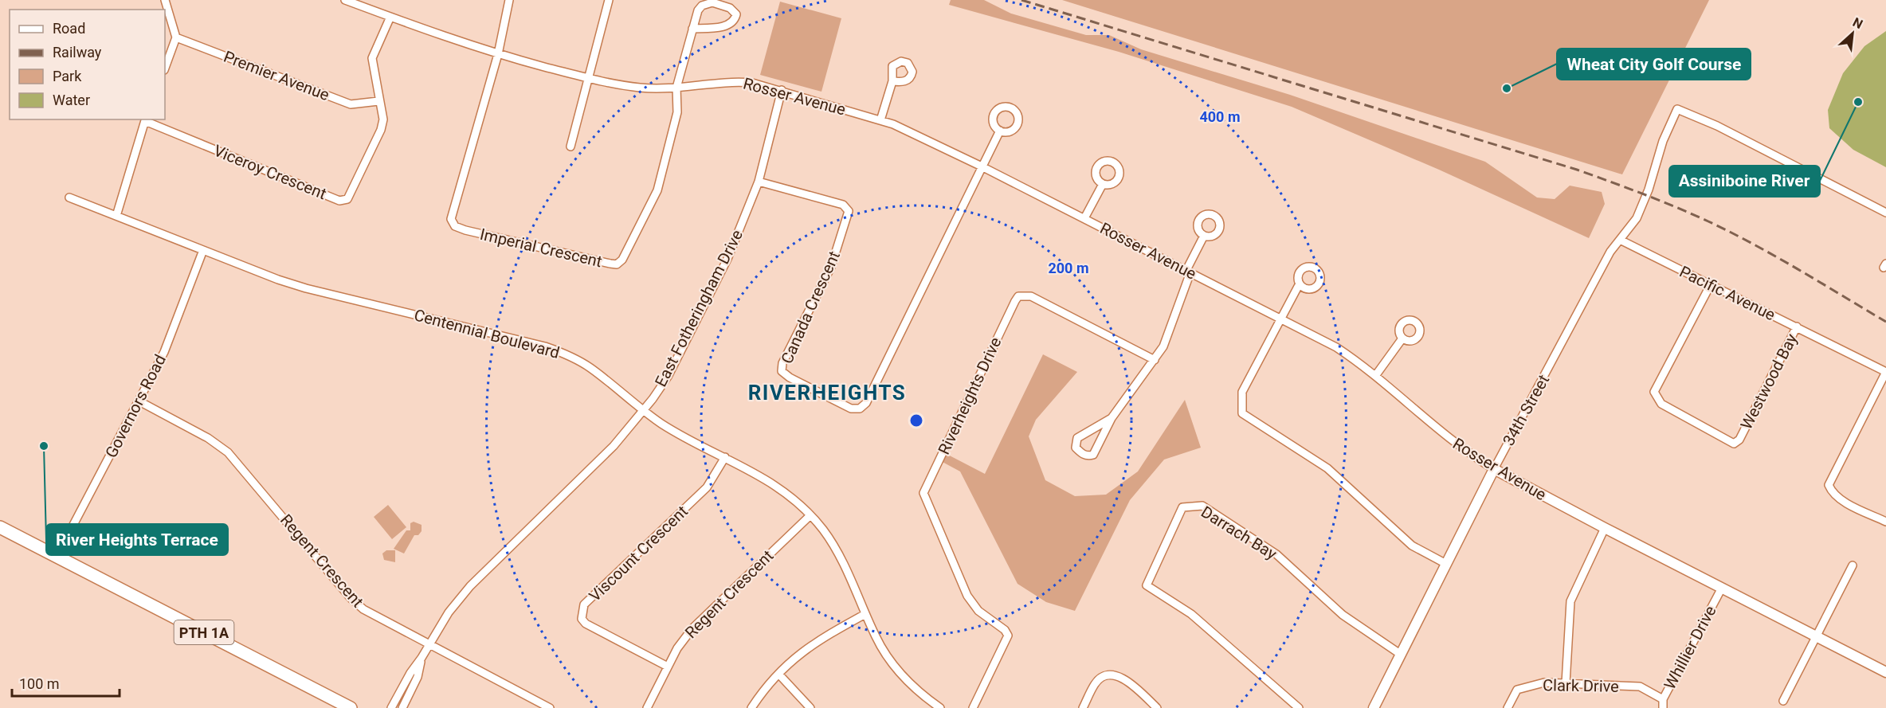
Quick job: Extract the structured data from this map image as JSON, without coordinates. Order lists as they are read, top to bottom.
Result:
{
  "streets": {
    "main road": ["PTH 1A"],
    "street": [
      "Premier Avenue",
      "Rosser Avenue",
      "Viceroy Crescent",
      "Imperial Crescent",
      "Pacific Avenue",
      "Canada Crescent",
      "East Fotheringham Drive",
      "Centennial Boulevard",
      "Westwood Bay",
      "Riverheights Drive",
      "Governors Road",
      "34th Street",
      "Darrach Bay",
      "Viscount Crescent",
      "Regent Crescent",
      "Whillier Drive",
      "Clark Drive"
    ]
  },
  "crossings": [
    ["Premier Avenue", "Viceroy Crescent"],
    ["Rosser Avenue", "Viceroy Crescent"],
    ["Rosser Avenue", "Imperial Crescent"],
    ["Rosser Avenue", "Canada Crescent"],
    ["Rosser Avenue", "East Fotheringham Drive"],
    ["Rosser Avenue", "34th Street"],
    ["Rosser Avenue", "Whillier Drive"],
    ["Pacific Avenue", "Westwood Bay"],
    ["Pacific Avenue", "34th Street"],
    ["Canada Crescent", "East Fotheringham Drive"],
    ["East Fotheringham Drive", "Centennial Boulevard"],
    ["East Fotheringham Drive", "Regent Crescent"],
    ["Centennial Boulevard", "Governors Road"],
    ["Centennial Boulevard", "Viscount Crescent"],
    ["Centennial Boulevard", "Regent Crescent"],
    ["Governors Road", "Regent Crescent"],
    ["Governors Road", "PTH 1A"],
    ["34th Street", "Darrach Bay"],
    ["Viscount Crescent", "Regent Crescent"],
    ["Whillier Drive", "Clark Drive"]
  ],
  "districts": ["RIVERHEIGHTS"],
  "places": ["Wheat City Golf Course", "Assiniboine River", "River Heights Terrace"],
  "legend": [
    "Road",
    "Railway",
    "Park",
    "Water"
  ],
  "scale_bar": "100 m",
  "north": "top right",
  "rings": ["400 m", "200 m"]
}
